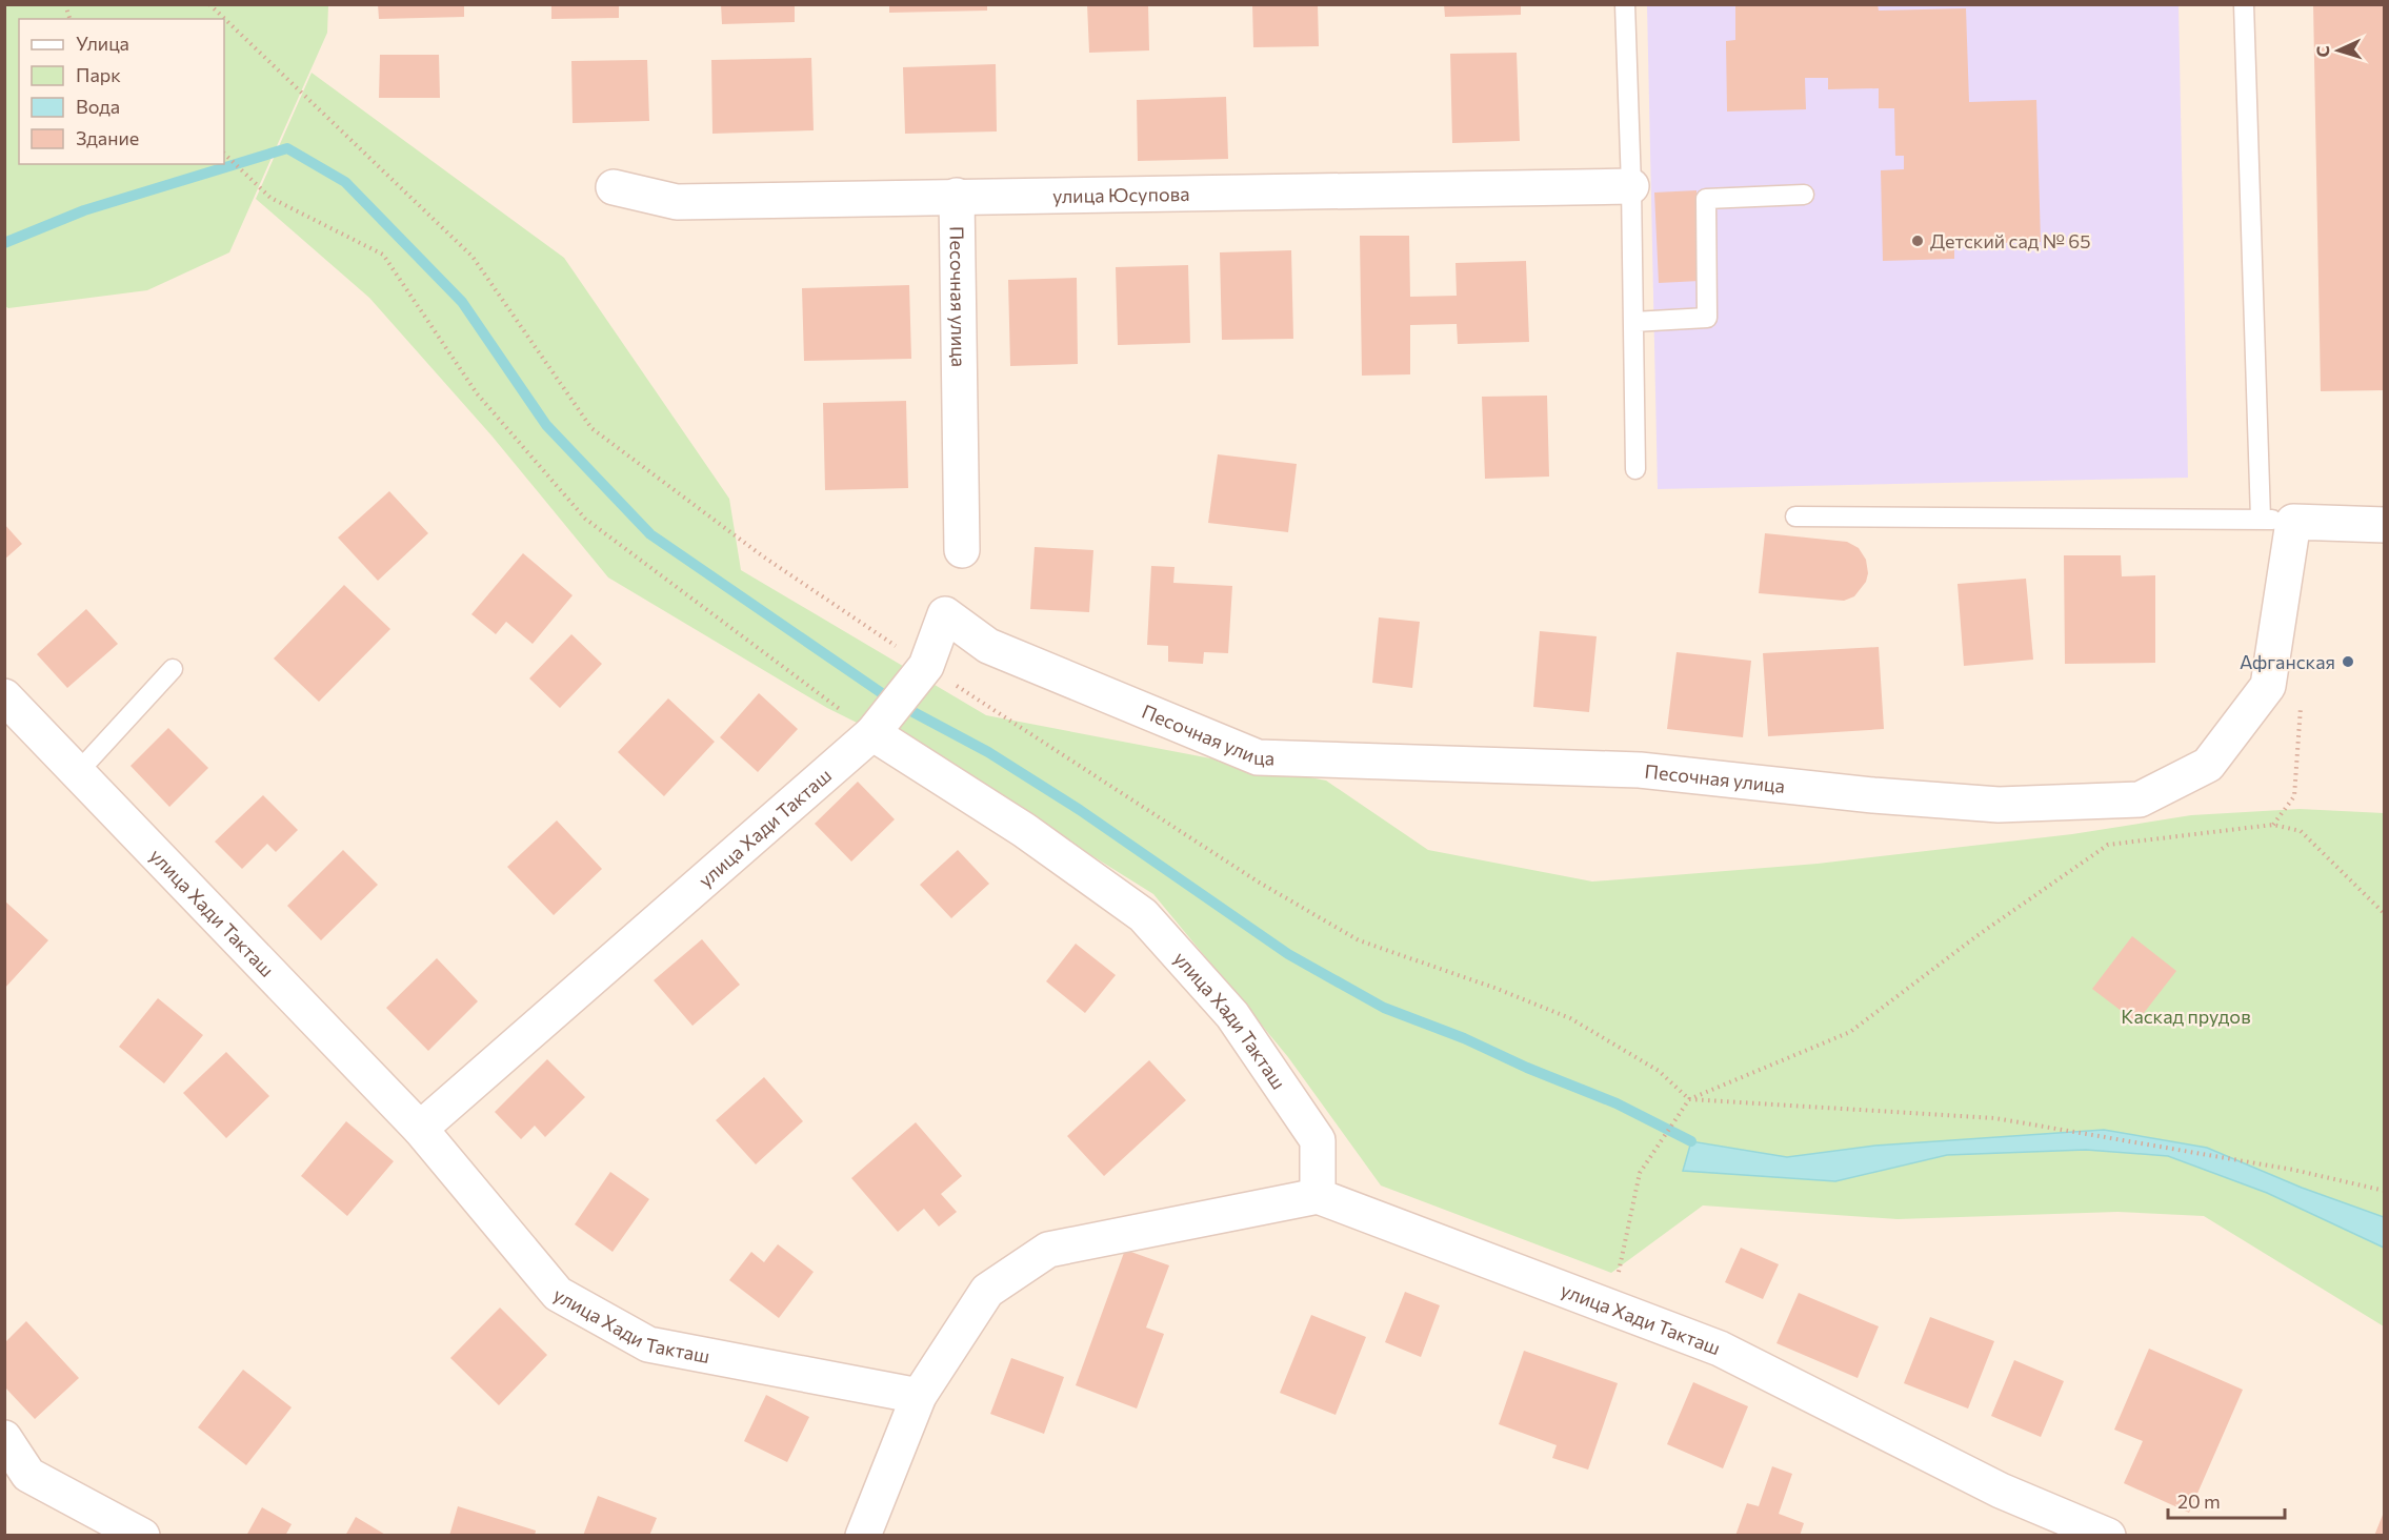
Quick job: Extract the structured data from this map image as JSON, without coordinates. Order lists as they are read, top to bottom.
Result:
{
  "streets": {
    "street": ["улица Юсупова", "Песочная улица", "улица Хади Такташ"]
  },
  "crossings": [
    ["улица Юсупова", "Песочная улица"]
  ],
  "parks": ["Каскад прудов"],
  "places": ["Детский сад № 65", "Афганская"],
  "legend": [
    "Улица",
    "Парк",
    "Вода",
    "Здание"
  ],
  "scale_bar": "20 m",
  "north": "left"
}
